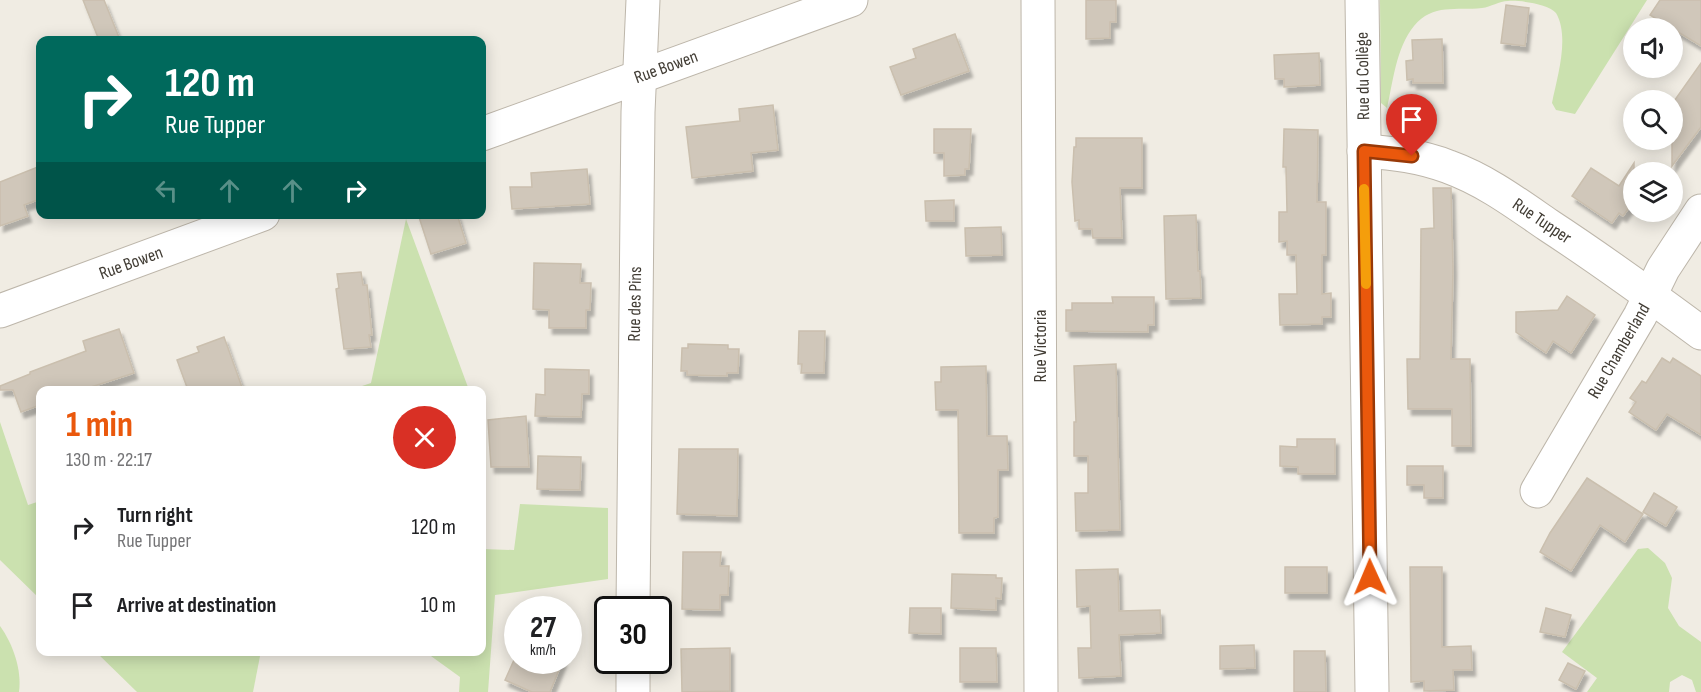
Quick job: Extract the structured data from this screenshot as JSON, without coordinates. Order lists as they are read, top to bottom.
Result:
{
  "streets": {
    "street": [
      "Rue Bowen",
      "Rue du Collège",
      "Rue Tupper",
      "Rue des Pins",
      "Rue Victoria",
      "Rue Chamberland"
    ]
  },
  "crossings": [
    ["Rue Bowen", "Rue des Pins"],
    ["Rue du Collège", "Rue Tupper"],
    ["Rue Tupper", "Rue Chamberland"]
  ],
  "page": {
    "turn": ["120 m", "Rue Tupper"],
    "heading": ["1 min", "130 m · 22:17"],
    "list": [
      {
        "name": "Turn right",
        "note": "Rue Tupper",
        "value": "120 m"
      },
      {
        "name": "Arrive at destination",
        "value": "10 m"
      }
    ],
    "speed": "27 km/h",
    "limit": "30"
  }
}
